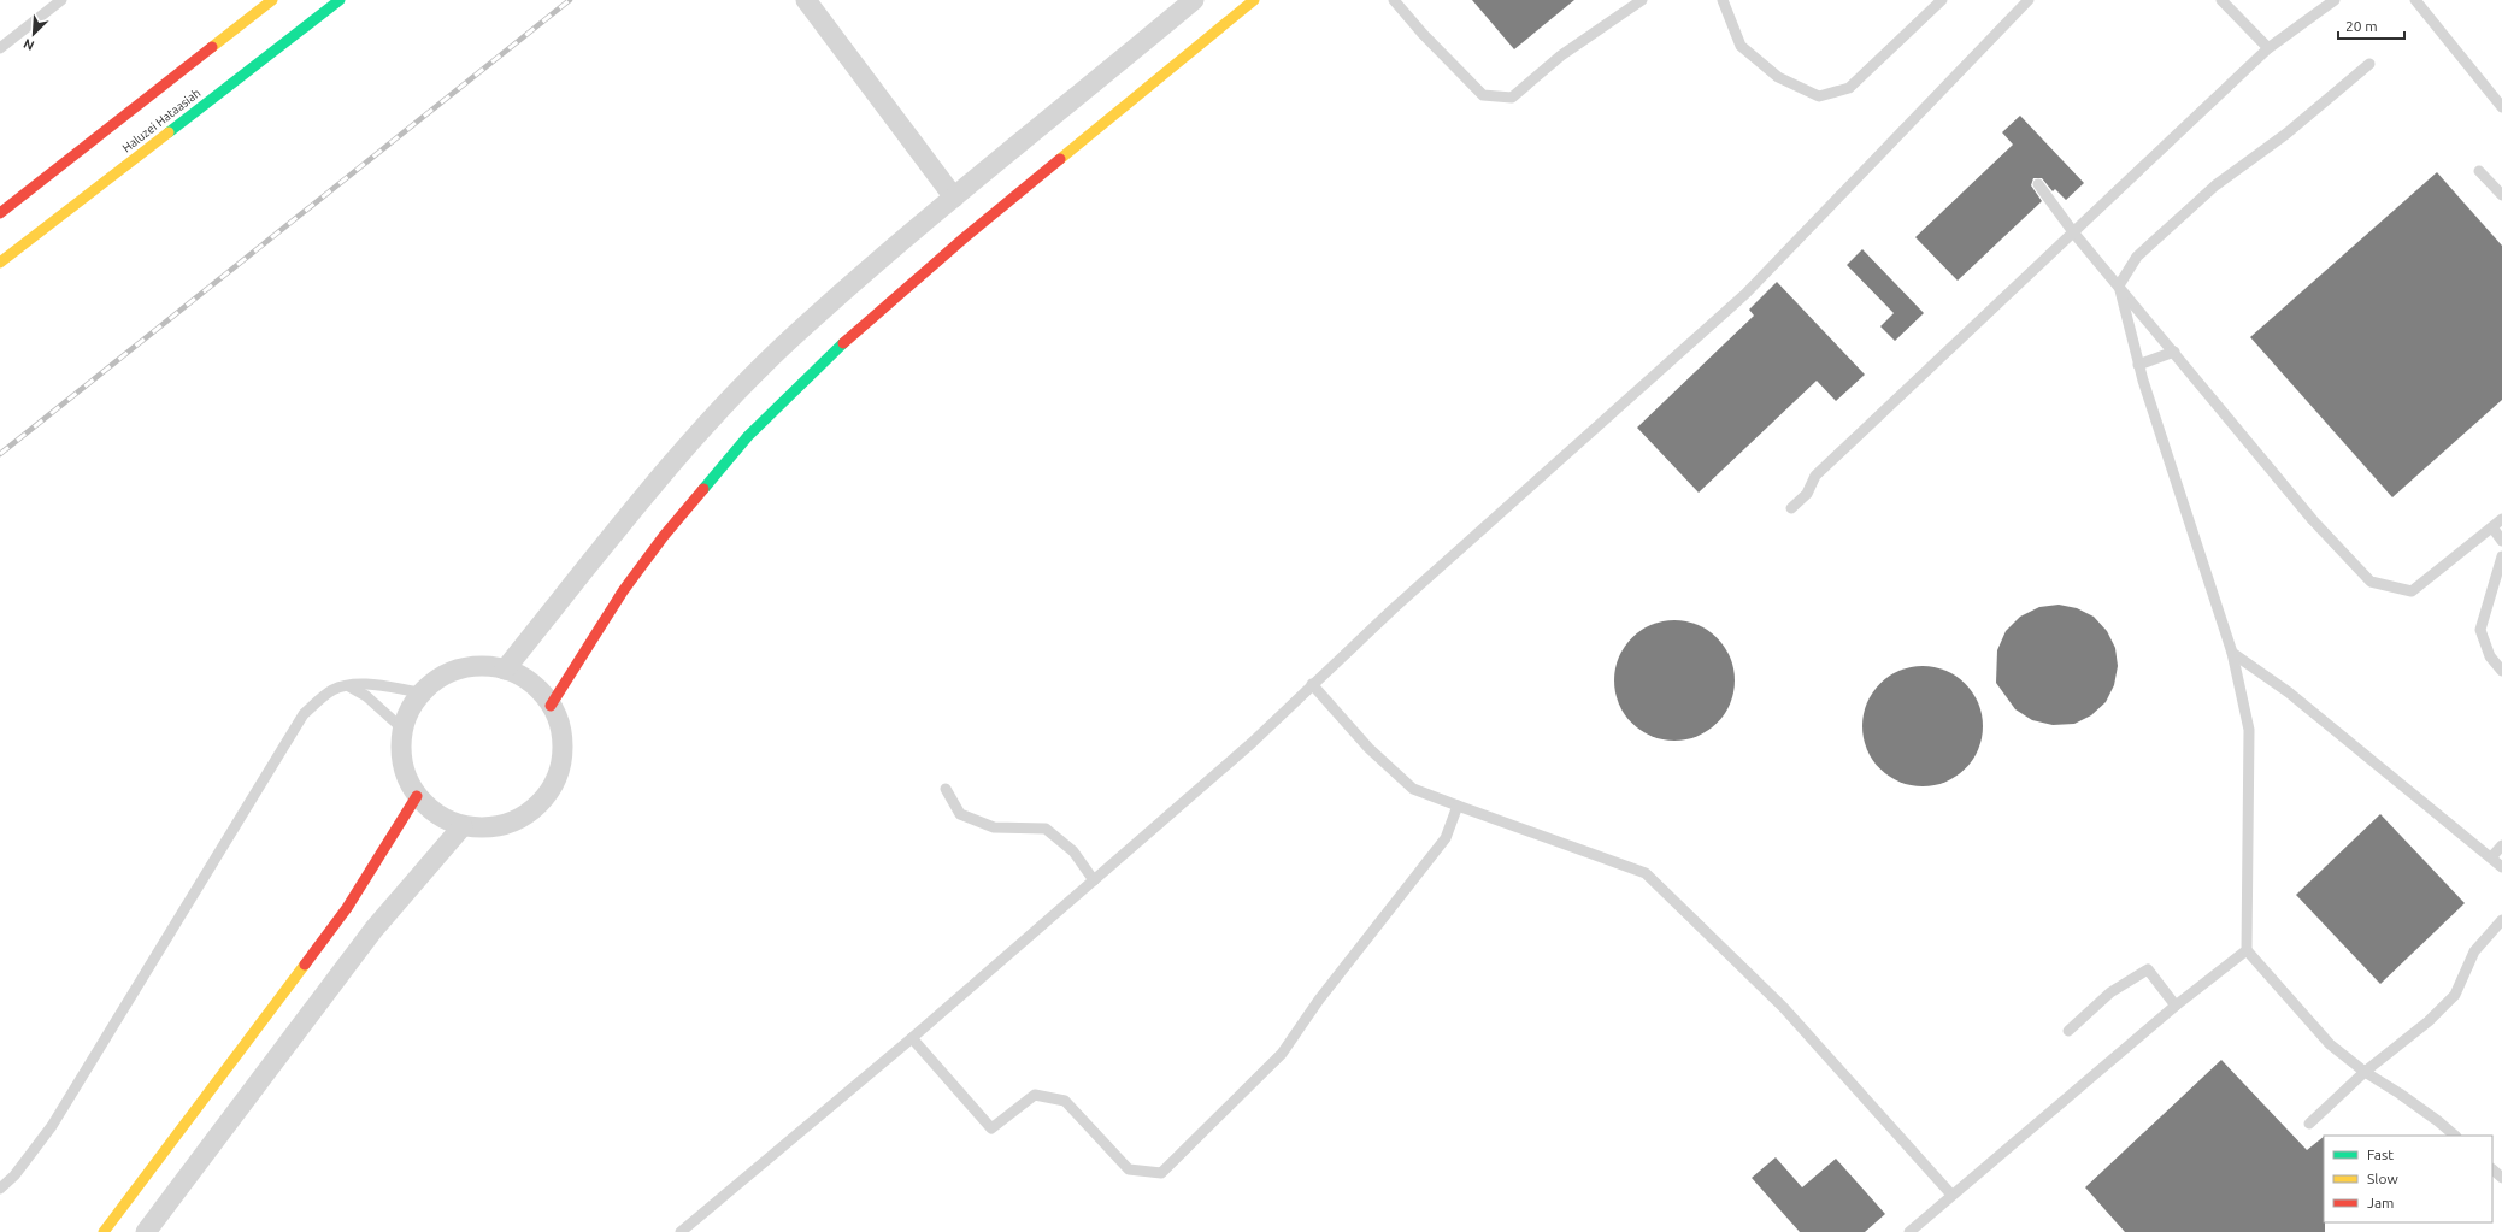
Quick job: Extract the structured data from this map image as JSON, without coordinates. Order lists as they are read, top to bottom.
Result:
{
  "streets": {
    "street": ["Haluzei Hataasiah"]
  },
  "legend": ["Fast", "Slow", "Jam"],
  "scale_bar": "20 m",
  "north": "bottom left"
}
